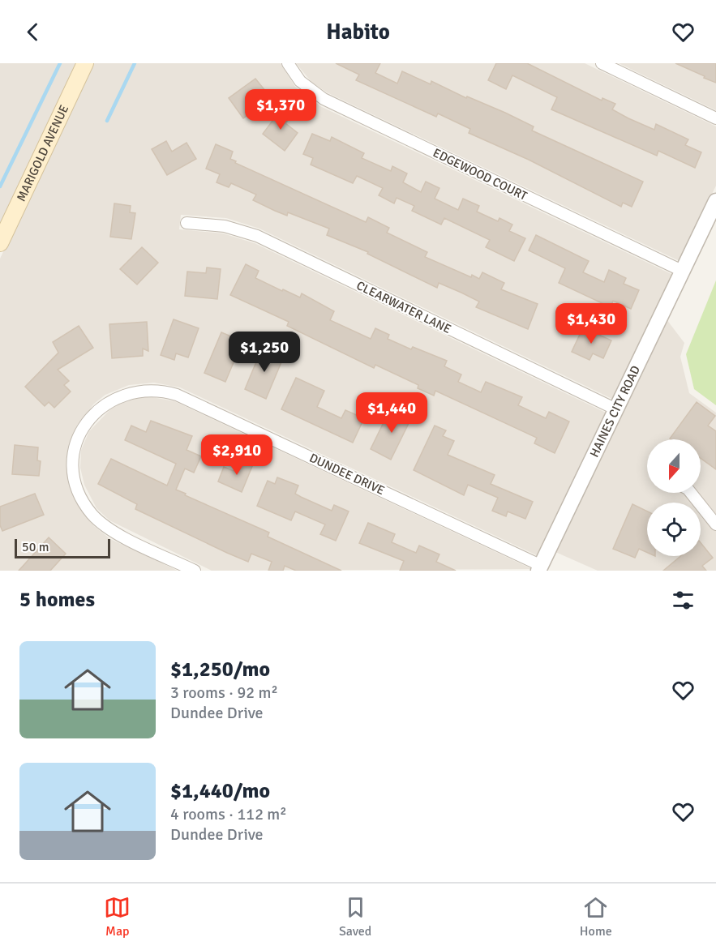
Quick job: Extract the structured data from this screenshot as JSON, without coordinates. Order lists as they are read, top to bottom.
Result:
{
  "streets": {
    "main road": ["MARIGOLD AVENUE"],
    "street": [
      "EDGEWOOD COURT",
      "CLEARWATER LANE",
      "HAINES CITY ROAD",
      "DUNDEE DRIVE"
    ]
  },
  "crossings": [
    ["EDGEWOOD COURT", "HAINES CITY ROAD"],
    ["CLEARWATER LANE", "HAINES CITY ROAD"],
    ["HAINES CITY ROAD", "DUNDEE DRIVE"]
  ],
  "scale_bar": "50 m",
  "north": "bottom",
  "page": {
    "header": "Habito",
    "price": [
      "$1,370",
      "$1,430",
      "$1,250",
      "$1,440",
      "$2,910"
    ],
    "scale": "50 m",
    "heading": "5 homes",
    "list": [
      {
        "name": "$1,250/mo",
        "note": "3 rooms · 92 m² · Dundee Drive"
      },
      {
        "name": "$1,440/mo",
        "note": "4 rooms · 112 m² · Dundee Drive"
      }
    ],
    "tabs": ["Map", "Saved", "Home"]
  }
}
